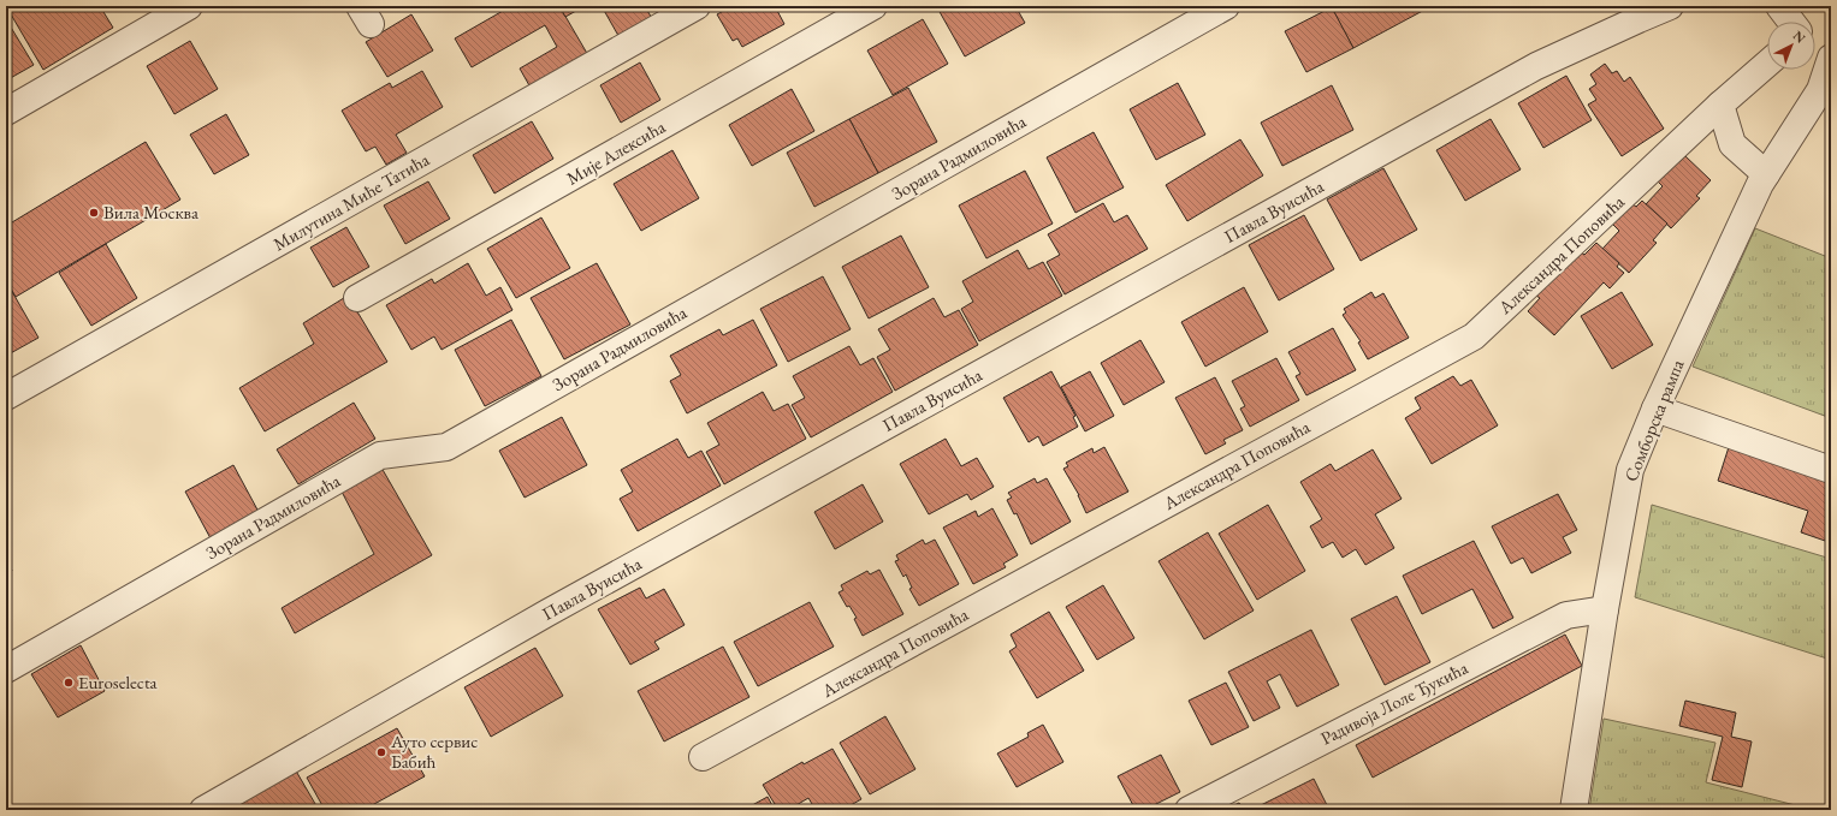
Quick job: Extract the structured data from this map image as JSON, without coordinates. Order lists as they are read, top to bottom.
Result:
{
  "streets": {
    "street": [
      "Мије Алексића",
      "Зорана Радмиловића",
      "Милутина Миће Татића",
      "Павла Вуисића",
      "Александра Поповића",
      "Сомборска рампа",
      "Радивоја Лоле Ђукића"
    ]
  },
  "crossings": [
    ["Сомборска рампа", "Радивоја Лоле Ђукића"]
  ],
  "places": ["Вила Москва", "Euroselecta", "Ауто сервис Бабић"],
  "north": "top right"
}
